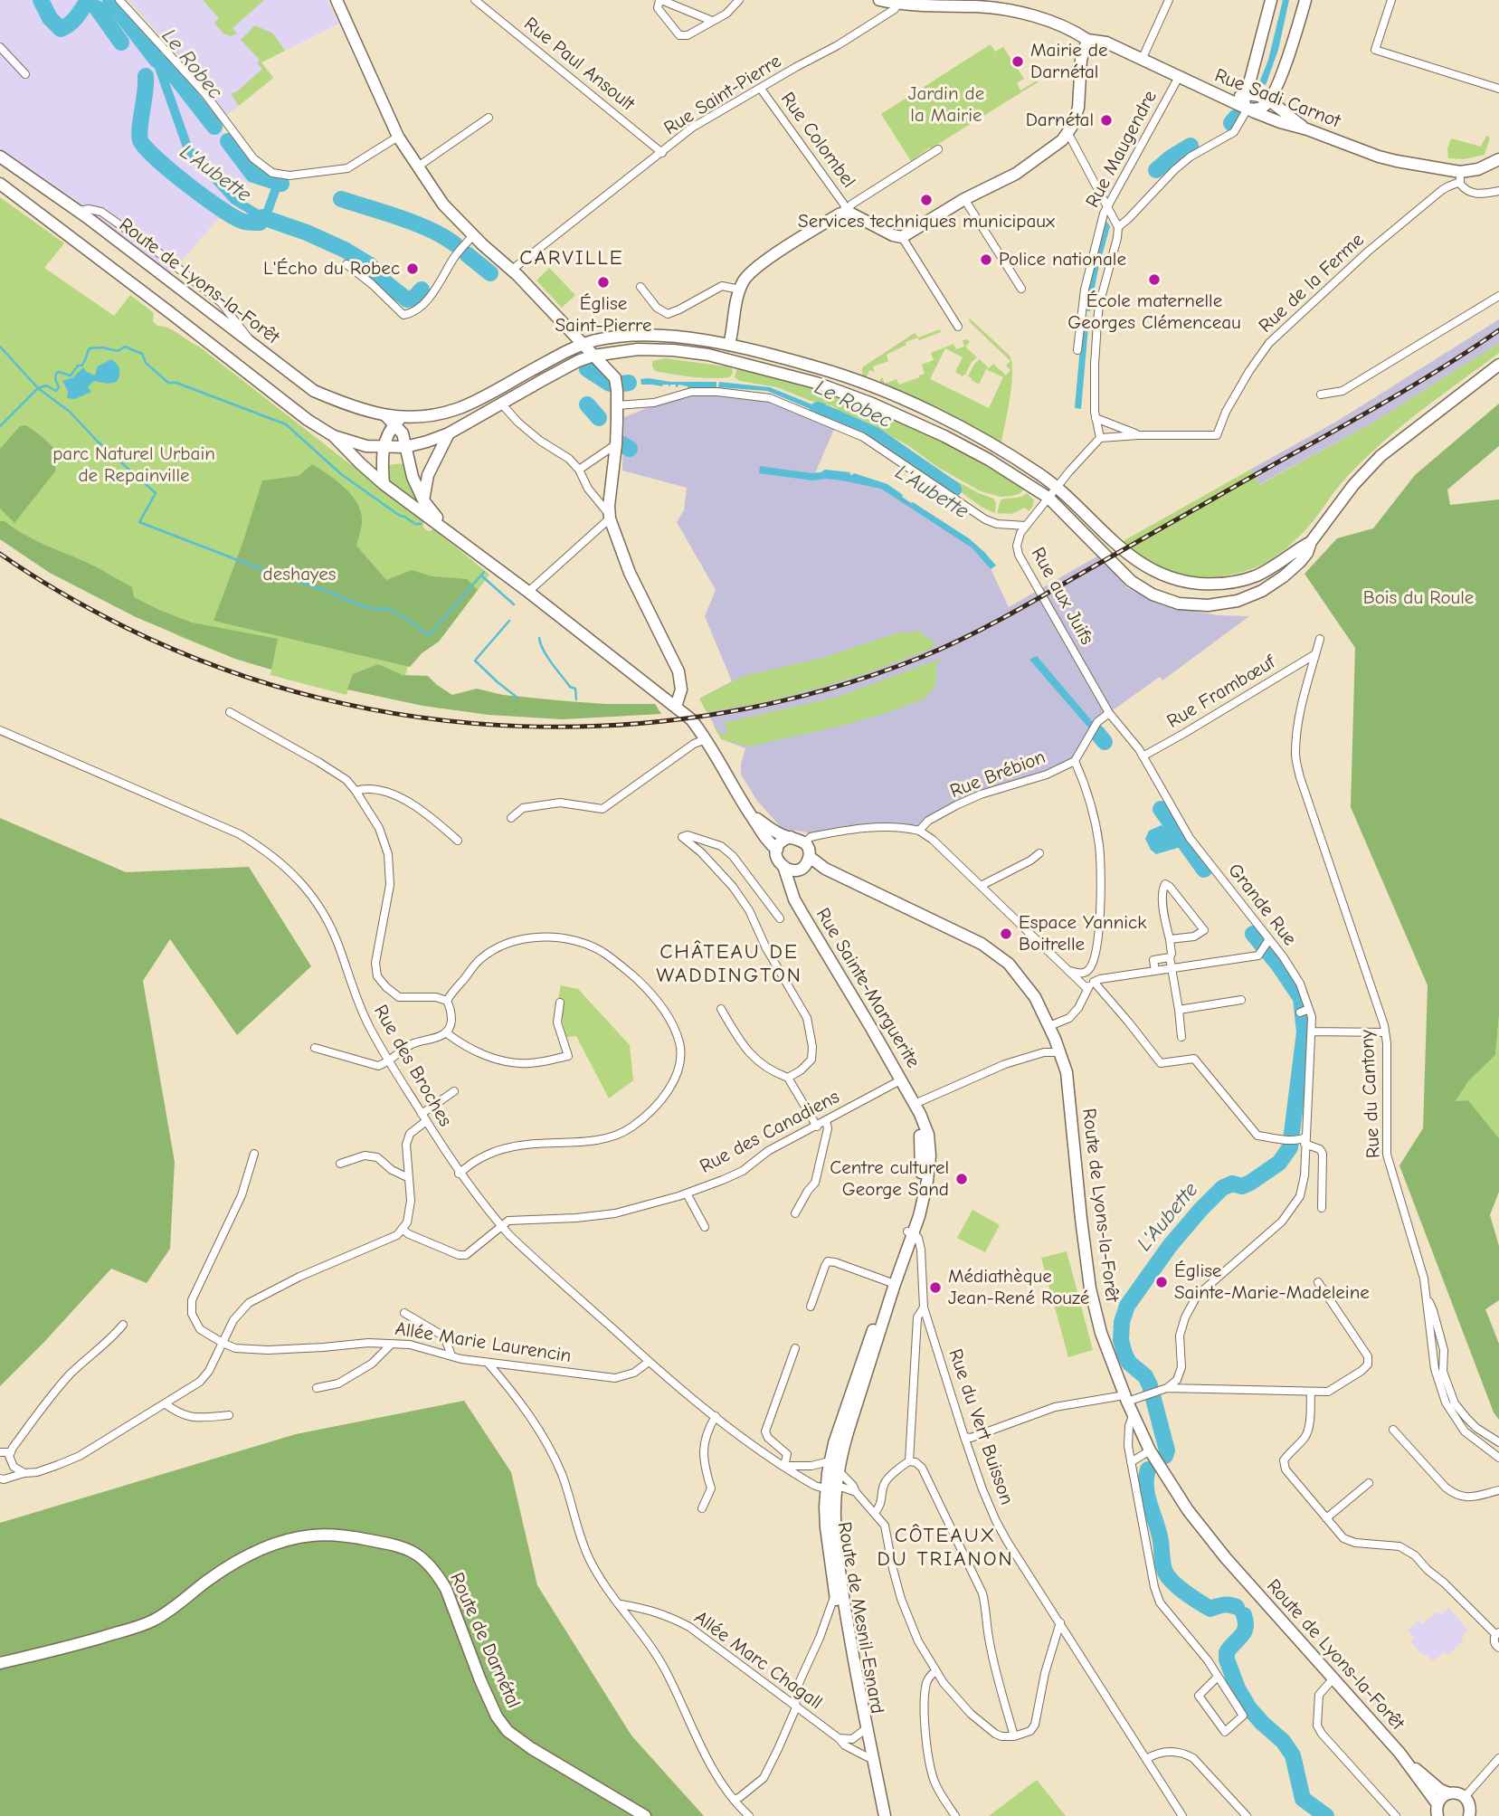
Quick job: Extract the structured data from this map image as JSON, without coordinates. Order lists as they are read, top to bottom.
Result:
{
  "streets": {
    "main road": [
      "Rue Sadi Carnot",
      "Route de Lyons-la-Forêt",
      "Rue Sainte-Marguerite",
      "Route de Mesnil-Esnard",
      "Route de Darnétal"
    ],
    "street": [
      "Rue Paul Ansoult",
      "Rue Saint-Pierre",
      "Rue Colombel",
      "Rue Maugendre",
      "Rue de la Ferme",
      "Rue aux Juifs",
      "Rue Frambœuf",
      "Rue Brébion",
      "Grande Rue",
      "Rue des Broches",
      "Rue du Cantony",
      "Rue des Canadiens",
      "Allée Marie Laurencin",
      "Rue du Vert Buisson",
      "Allée Marc Chagall"
    ]
  },
  "crossings": [
    ["Rue Paul Ansoult", "Rue Saint-Pierre"],
    ["Rue Saint-Pierre", "Rue Sadi Carnot"],
    ["Rue Saint-Pierre", "Rue Colombel"],
    ["Rue Sadi Carnot", "Rue Maugendre"],
    ["Rue Sadi Carnot", "Rue de la Ferme"],
    ["Route de Lyons-la-Forêt", "Rue Sainte-Marguerite"],
    ["Rue aux Juifs", "Rue Frambœuf"],
    ["Rue aux Juifs", "Rue Brébion"],
    ["Rue aux Juifs", "Grande Rue"],
    ["Rue Frambœuf", "Grande Rue"],
    ["Rue Frambœuf", "Rue du Cantony"],
    ["Rue Sainte-Marguerite", "Rue des Canadiens"],
    ["Rue Sainte-Marguerite", "Rue du Vert Buisson"],
    ["Rue Sainte-Marguerite", "Route de Mesnil-Esnard"],
    ["Rue des Broches", "Rue des Canadiens"],
    ["Rue des Broches", "Allée Marie Laurencin"],
    ["Rue des Broches", "Route de Mesnil-Esnard"],
    ["Rue du Vert Buisson", "Route de Mesnil-Esnard"],
    ["Route de Mesnil-Esnard", "Allée Marc Chagall"]
  ],
  "districts": ["CARVILLE", "CHÂTEAU DE WADDINGTON", "CÔTEAUX DU TRIANON"],
  "water": ["Le Robec", "L'Aubette"],
  "parks": [
    "Jardin de la Mairie",
    "parc Naturel Urbain de Repainville",
    "deshayes",
    "Bois du Roule"
  ],
  "places": [
    "Mairie de Darnétal",
    "Darnétal",
    "Services techniques municipaux",
    "Police nationale",
    "L'Écho du Robec",
    "École maternelle Georges Clémenceau",
    "Église Saint-Pierre",
    "Espace Yannick Boitrelle",
    "Centre culturel George Sand",
    "Église Sainte-Marie-Madeleine",
    "Médiathèque Jean-René Rouzé"
  ]
}
